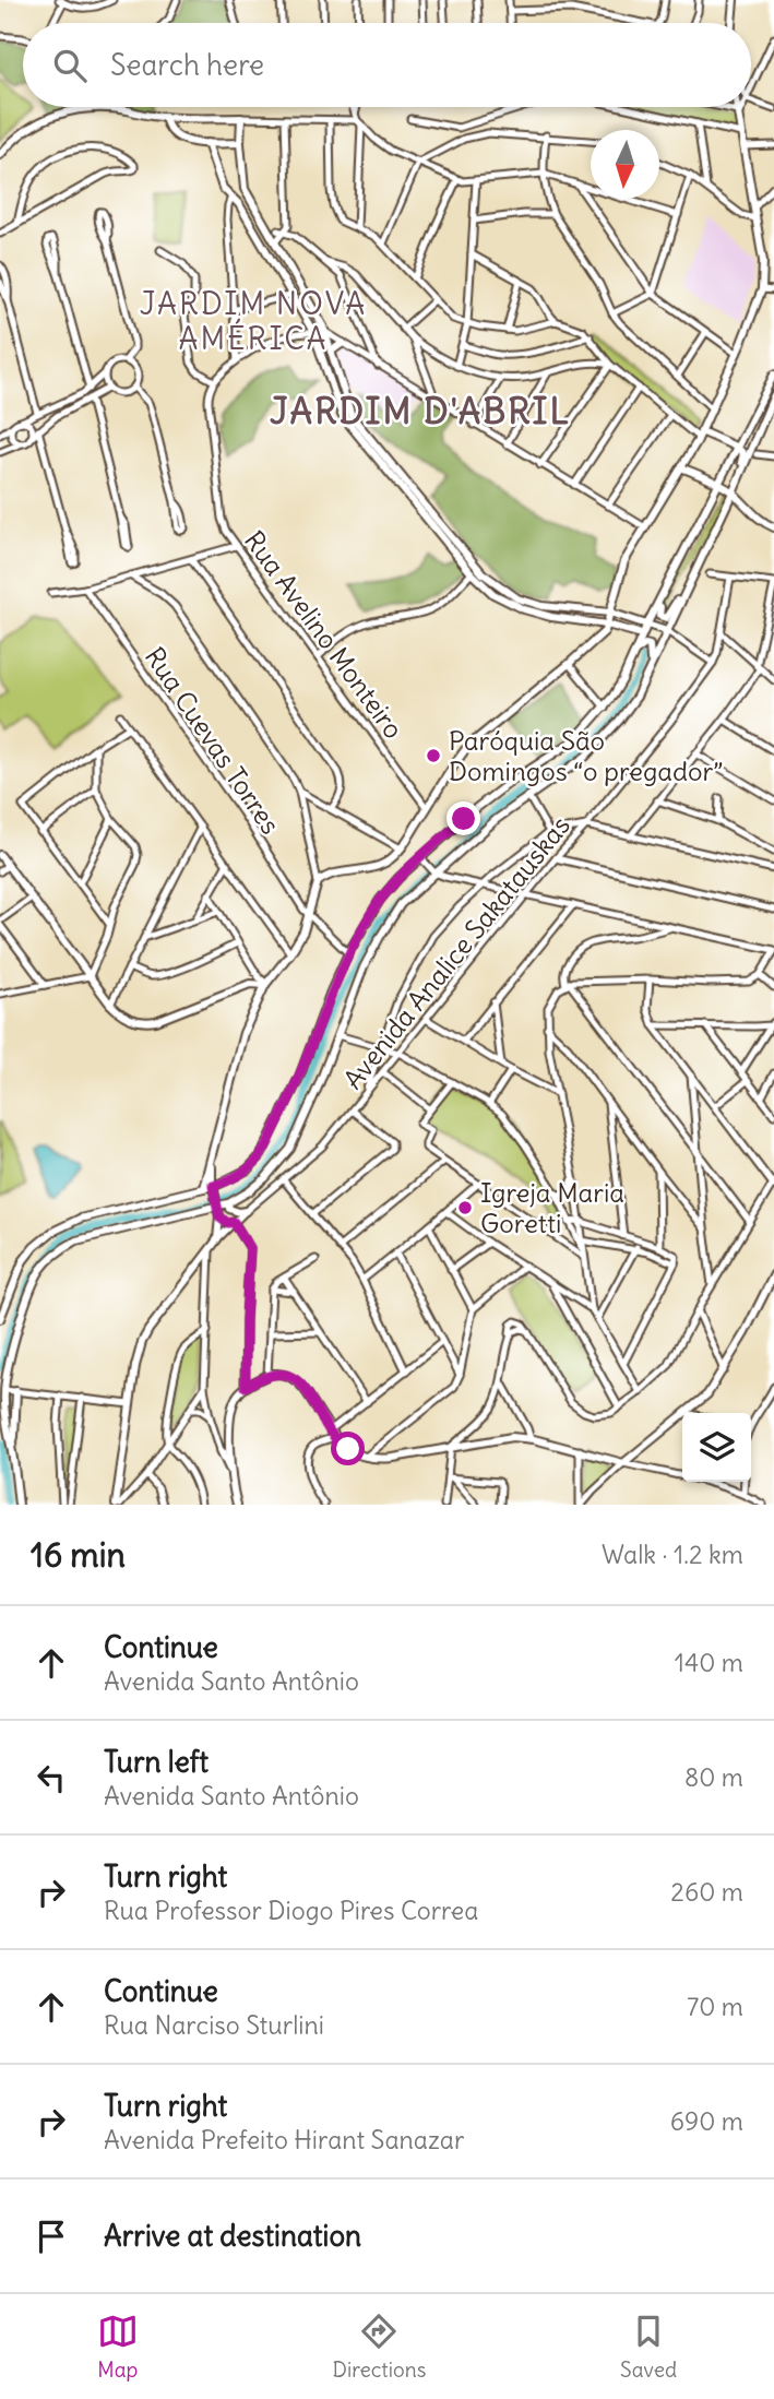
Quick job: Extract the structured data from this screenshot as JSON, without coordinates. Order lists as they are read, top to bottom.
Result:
{
  "streets": {
    "street": ["Rua Avelino Monteiro", "Rua Cuevas Torres", "Avenida Analice Sakatauskas"]
  },
  "districts": ["JARDIM NOVA AMÉRICA", "JARDIM D'ABRIL"],
  "places": ["Paróquia São Domingos “o pregador”", "Igreja Maria Goretti"],
  "north": "bottom",
  "page": {
    "search": "Search here",
    "heading": ["16 min", "Walk · 1.2 km"],
    "list": [
      ["Continue", "Avenida Santo Antônio", "140 m"],
      ["Turn left", "Avenida Santo Antônio", "80 m"],
      ["Turn right", "Rua Professor Diogo Pires Correa", "260 m"],
      ["Continue", "Rua Narciso Sturlini", "70 m"],
      ["Turn right", "Avenida Prefeito Hirant Sanazar", "690 m"],
      "Arrive at destination"
    ],
    "nav": ["Map", "Directions", "Saved"]
  }
}
